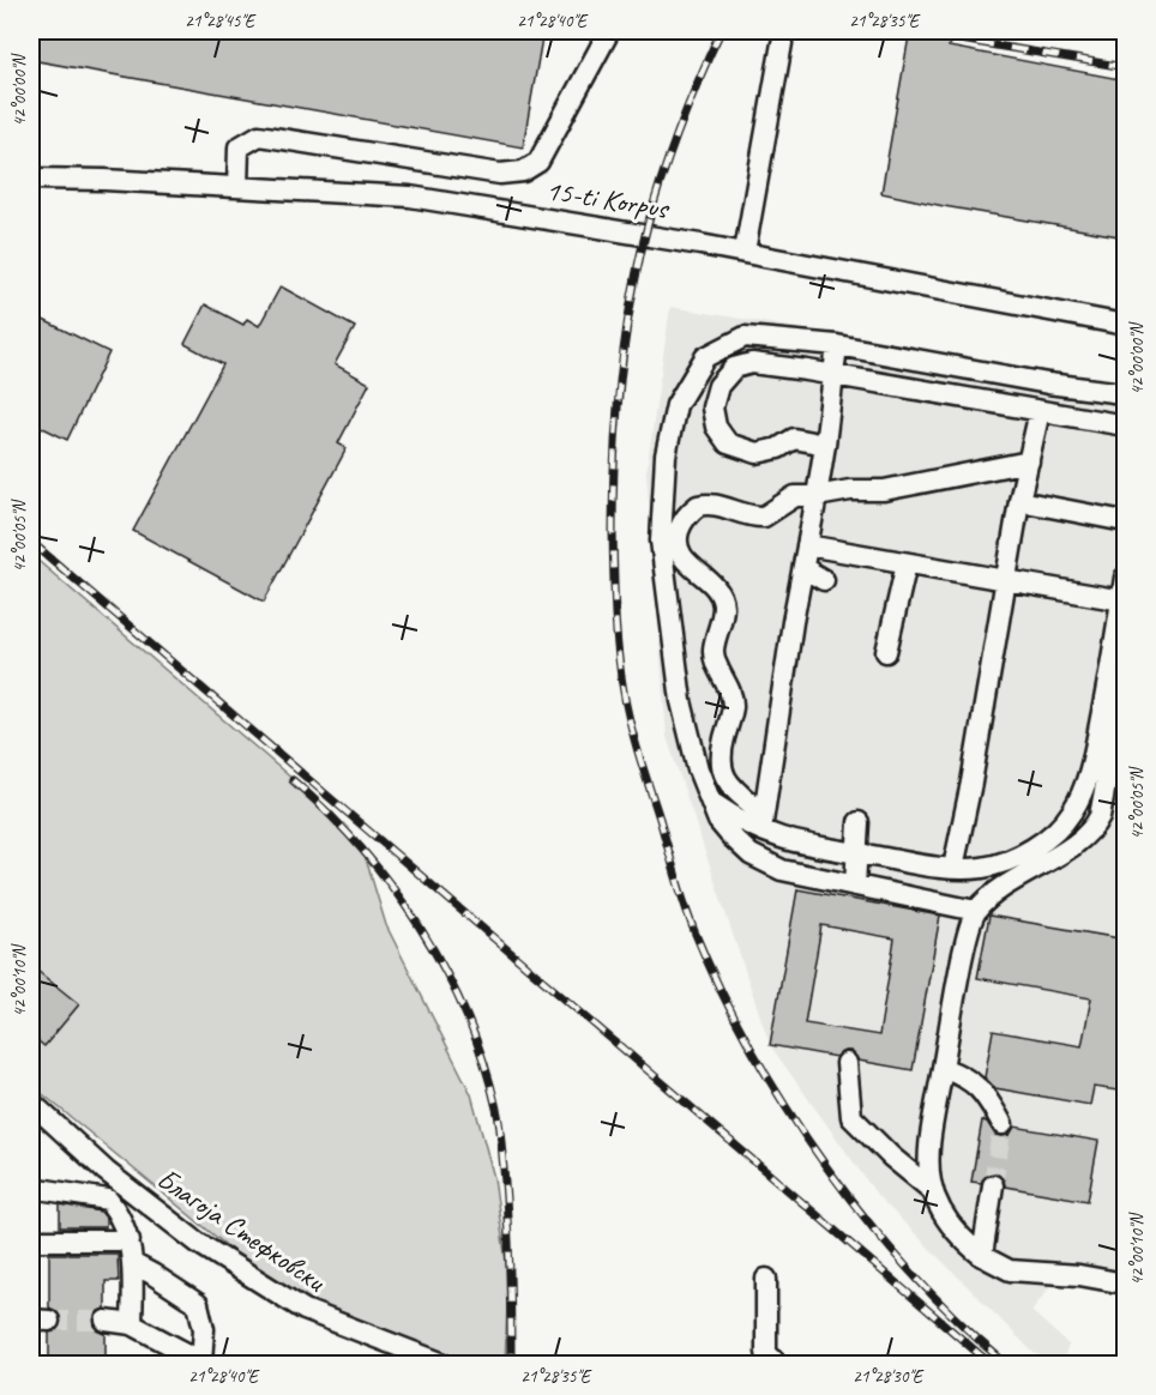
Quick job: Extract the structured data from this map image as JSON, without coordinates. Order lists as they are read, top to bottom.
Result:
{
  "streets": {
    "street": ["15-ti Korpus", "Благоја Стефковски"]
  },
  "coordinates": [
    "21°28'45\"E",
    "21°28'40\"E",
    "21°28'35\"E",
    "42°00'00\"N",
    "42°00'05\"N",
    "42°00'10\"N",
    "21°28'30\"E"
  ]
}
